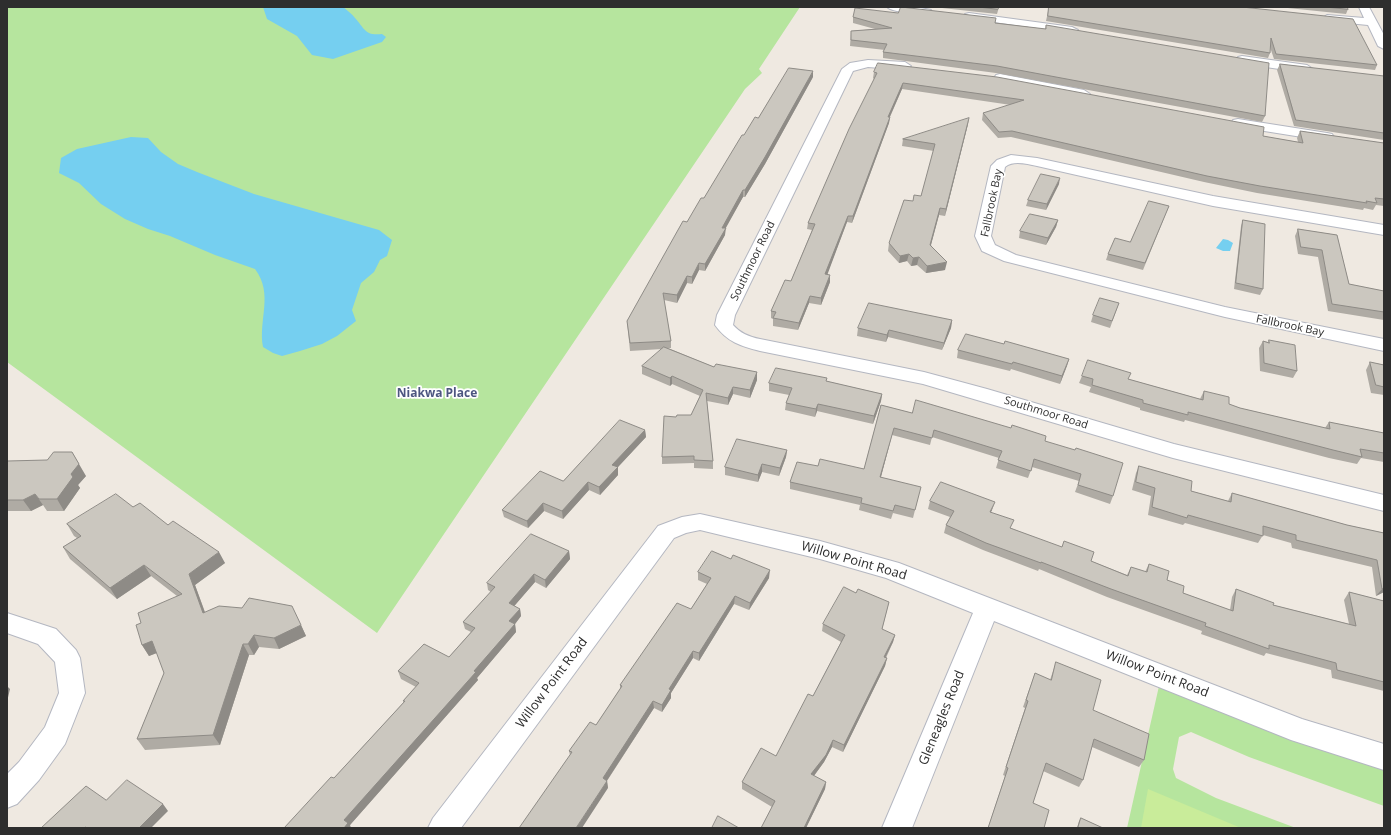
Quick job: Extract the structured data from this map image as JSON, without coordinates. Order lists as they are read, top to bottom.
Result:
{
  "streets": {
    "street": [
      "Fallbrook Bay",
      "Southmoor Road",
      "Willow Point Road",
      "Gleneagles Road"
    ]
  },
  "crossings": [
    ["Willow Point Road", "Gleneagles Road"]
  ],
  "districts": ["Niakwa Place"]
}
